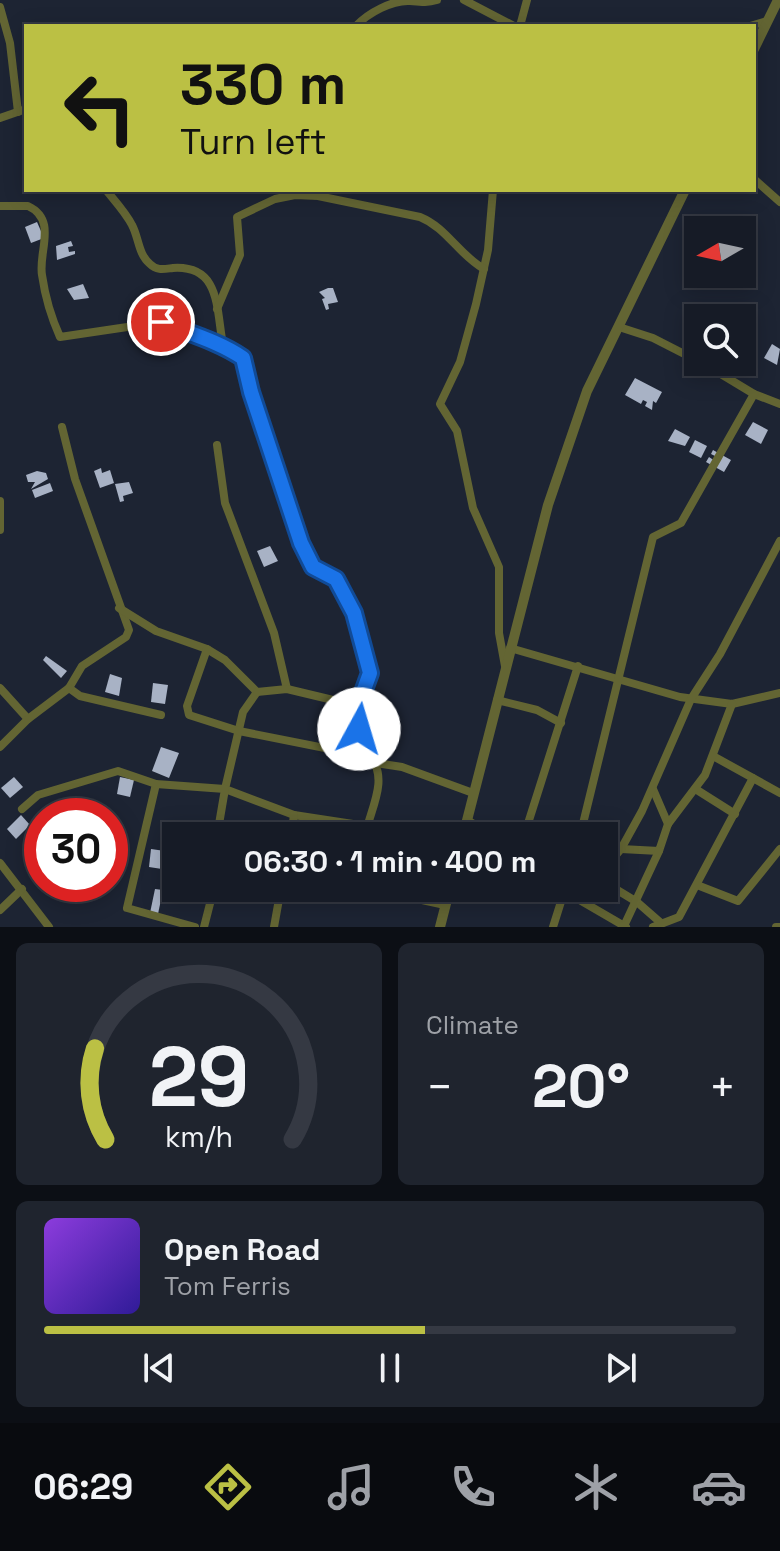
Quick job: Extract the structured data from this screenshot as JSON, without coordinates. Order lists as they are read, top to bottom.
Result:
{
  "north": "left",
  "page": {
    "turn": ["330 m", "Turn left"],
    "limit": "30",
    "trip": "06:30 · 1 min · 400 m",
    "tile": "Climate",
    "heat": ["−", "20°", "+"],
    "song": ["Open Road", "Tom Ferris"],
    "tabs": "06:29",
    "gauge": ["29", "km/h"]
  }
}
